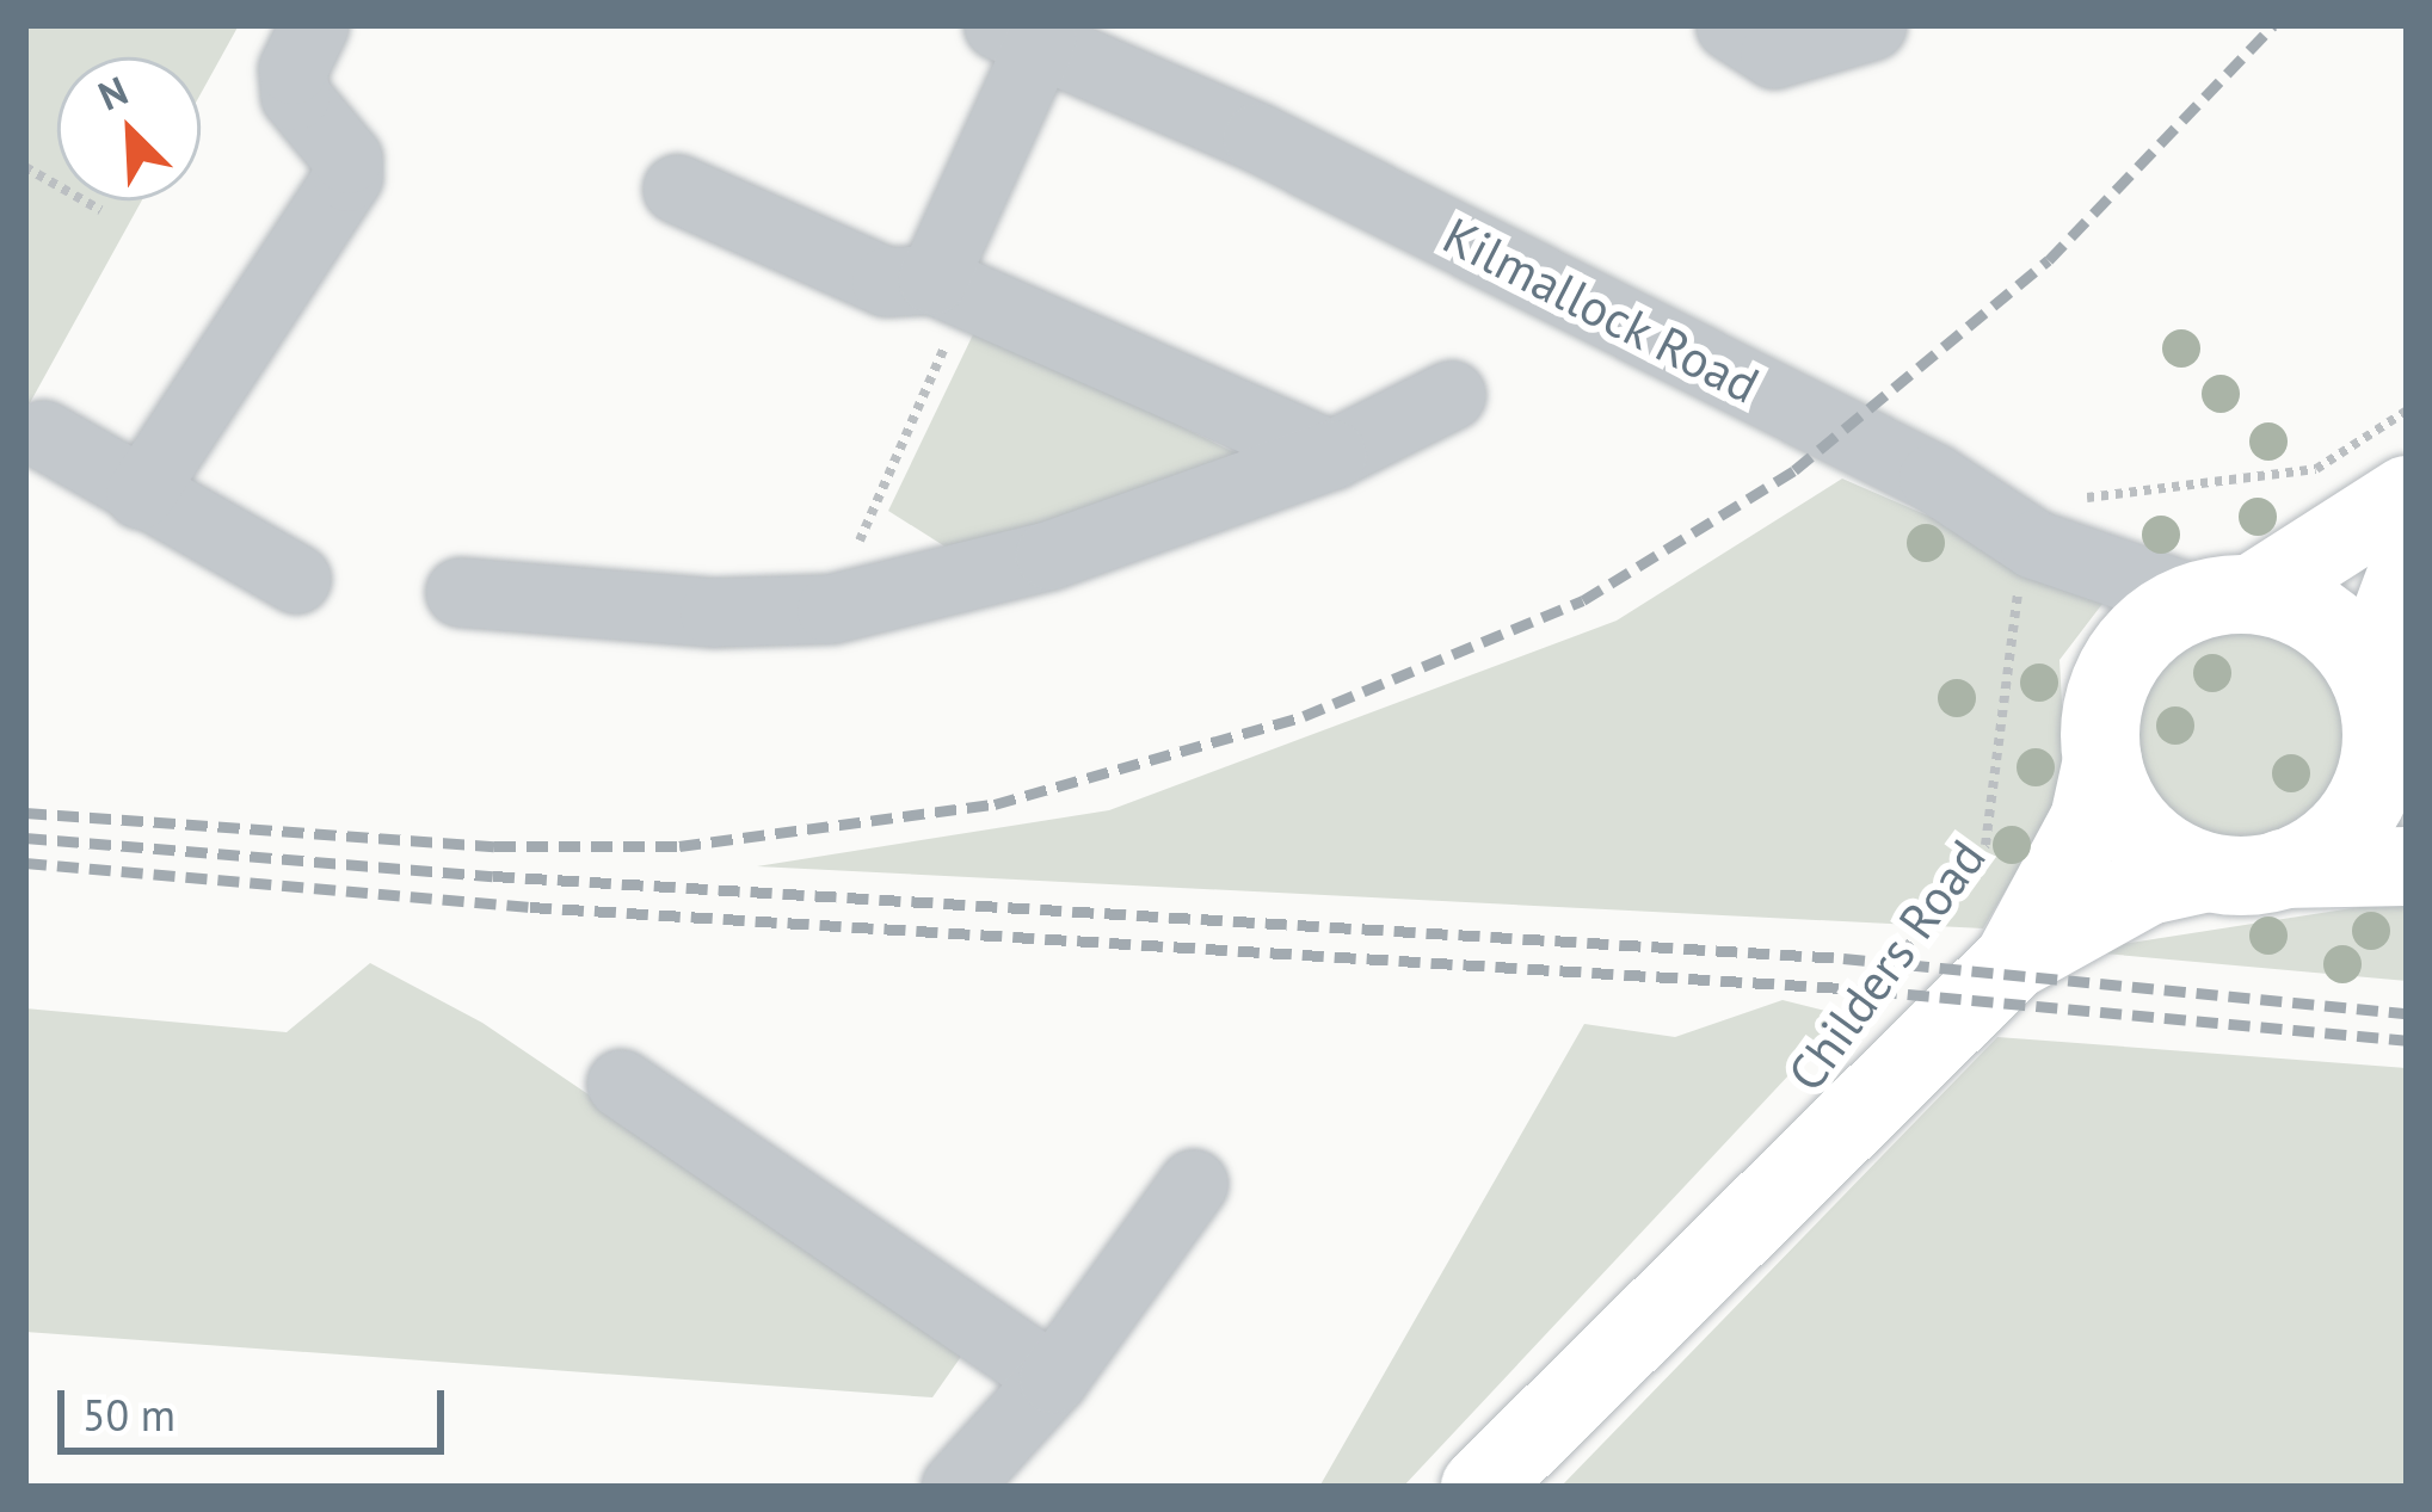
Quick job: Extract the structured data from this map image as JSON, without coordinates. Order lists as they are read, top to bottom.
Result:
{
  "streets": {
    "main road": ["Childers Road"],
    "street": ["Kilmallock Road"]
  },
  "crossings": [
    ["Kilmallock Road", "Childers Road"]
  ],
  "scale_bar": "50 m",
  "north": "top left"
}
